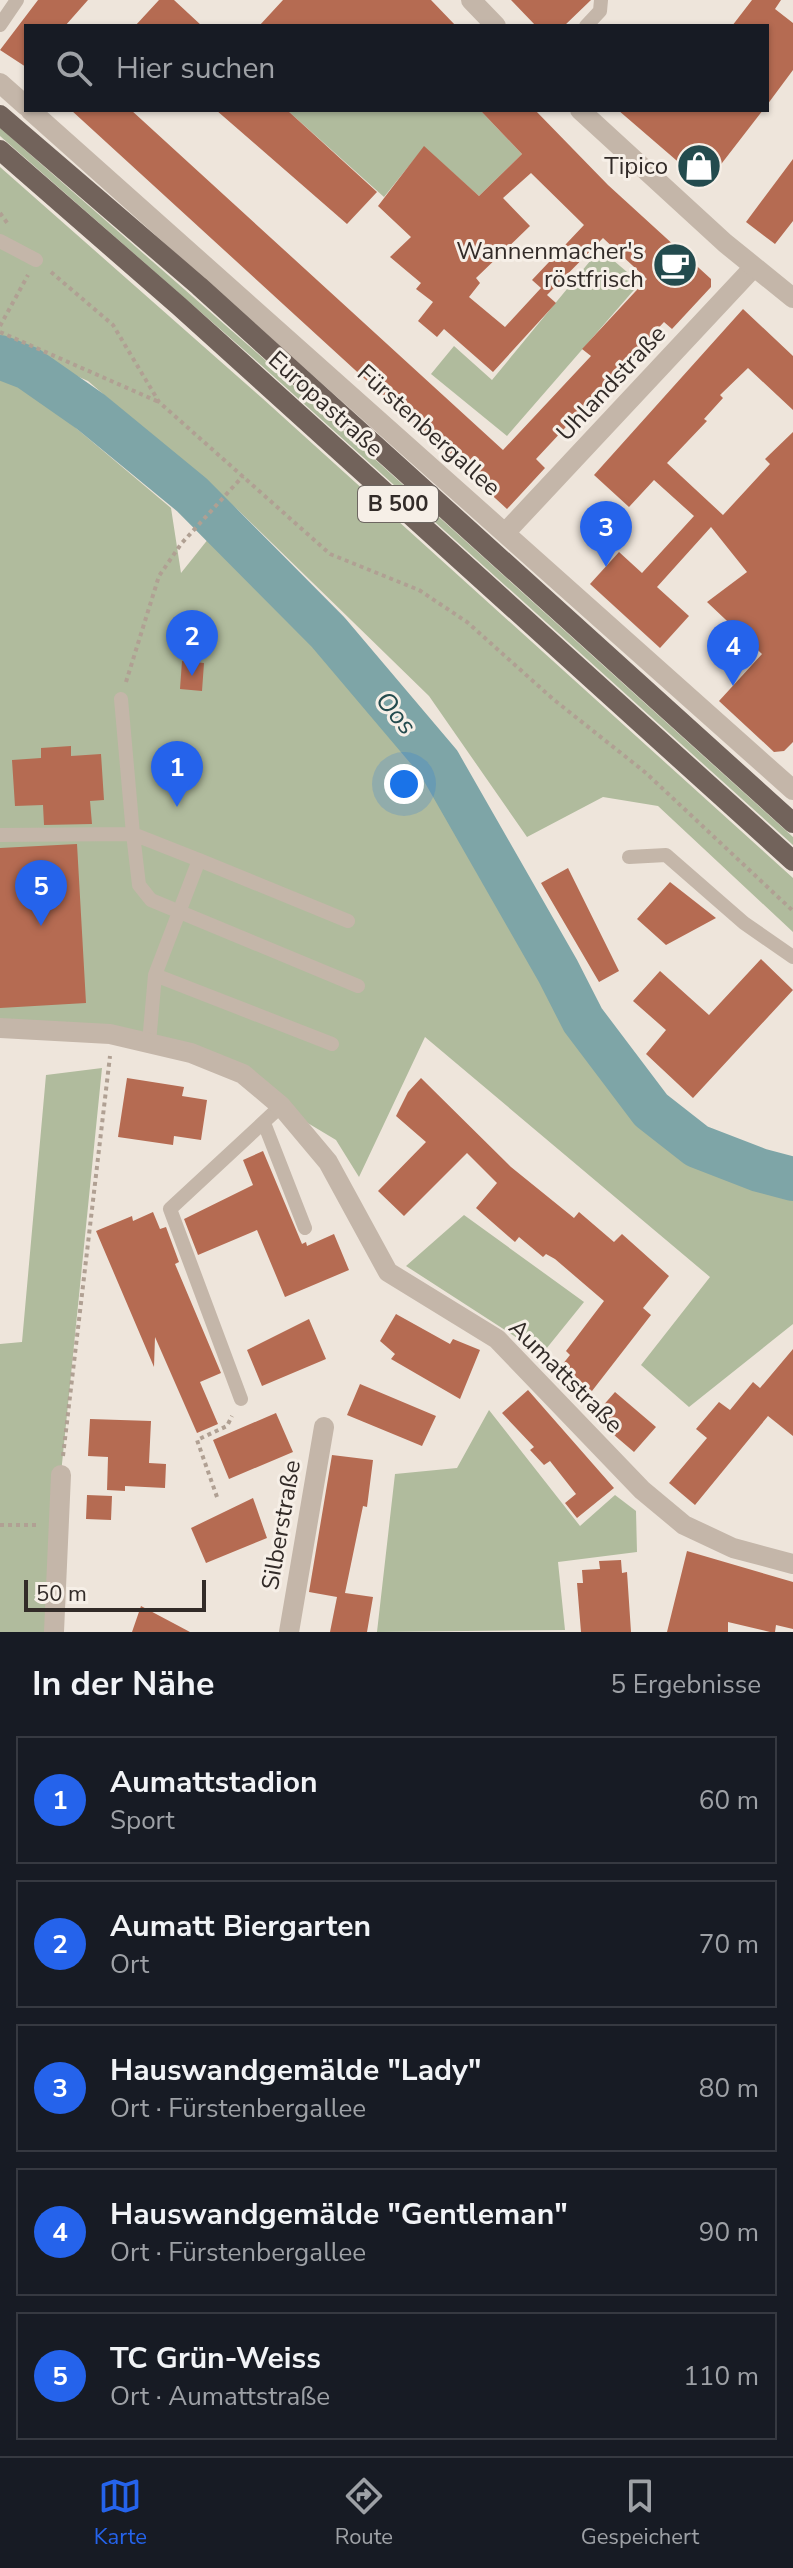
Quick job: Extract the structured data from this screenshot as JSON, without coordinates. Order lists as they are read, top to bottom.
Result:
{
  "streets": {
    "main road": ["Europastraße", "B 500"],
    "street": [
      "Uhlandstraße",
      "Fürstenbergallee",
      "Aumattstraße",
      "Silberstraße"
    ]
  },
  "crossings": [
    ["Uhlandstraße", "Fürstenbergallee"]
  ],
  "water": ["Oos"],
  "places": {
    "shop": ["Tipico"],
    "cafe": ["Wannenmacher's röstfrisch"]
  },
  "scale_bar": "50 m",
  "page": {
    "search": "Hier suchen",
    "pins": [
      "3",
      "2",
      "4",
      "1",
      "5"
    ],
    "scale": "50 m",
    "heading": ["In der Nähe", "5 Ergebnisse"],
    "list": [
      {
        "mark": "1",
        "name": "Aumattstadion",
        "note": "Sport",
        "value": "60 m"
      },
      {
        "mark": "2",
        "name": "Aumatt Biergarten",
        "note": "Ort",
        "value": "70 m"
      },
      {
        "mark": "3",
        "name": "Hauswandgemälde \"Lady\"",
        "note": "Ort · Fürstenbergallee",
        "value": "80 m"
      },
      {
        "mark": "4",
        "name": "Hauswandgemälde \"Gentleman\"",
        "note": "Ort · Fürstenbergallee",
        "value": "90 m"
      },
      {
        "mark": "5",
        "name": "TC Grün-Weiss",
        "note": "Ort · Aumattstraße",
        "value": "110 m"
      }
    ],
    "nav": ["Karte", "Route", "Gespeichert"]
  }
}
